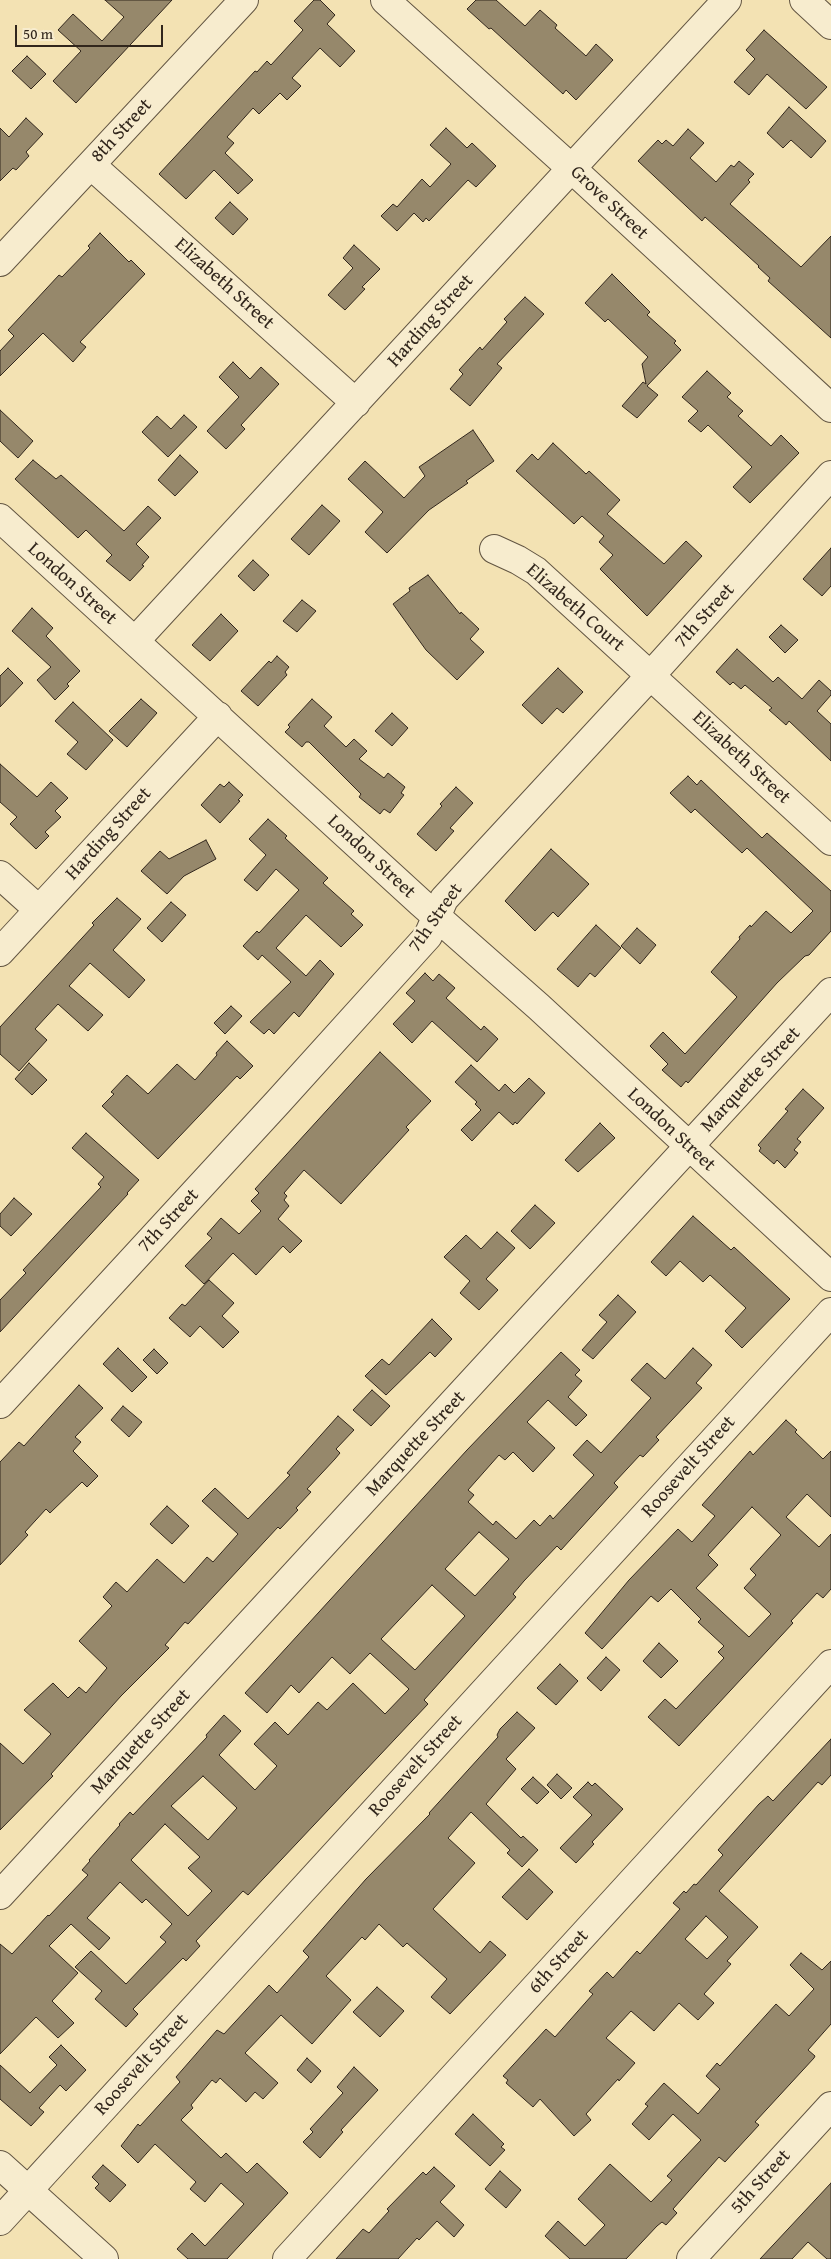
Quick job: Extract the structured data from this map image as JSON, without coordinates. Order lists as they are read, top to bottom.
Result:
{
  "streets": {
    "street": [
      "8th Street",
      "Grove Street",
      "Elizabeth Street",
      "Harding Street",
      "London Street",
      "Elizabeth Court",
      "7th Street",
      "Marquette Street",
      "Roosevelt Street",
      "6th Street",
      "5th Street"
    ]
  },
  "crossings": [
    ["8th Street", "Elizabeth Street"],
    ["Grove Street", "Harding Street"],
    ["Elizabeth Street", "Harding Street"],
    ["Elizabeth Street", "Elizabeth Court"],
    ["Elizabeth Street", "7th Street"],
    ["Harding Street", "London Street"],
    ["London Street", "7th Street"],
    ["London Street", "Marquette Street"],
    ["Elizabeth Court", "7th Street"]
  ],
  "scale_bar": "50 m"
}
